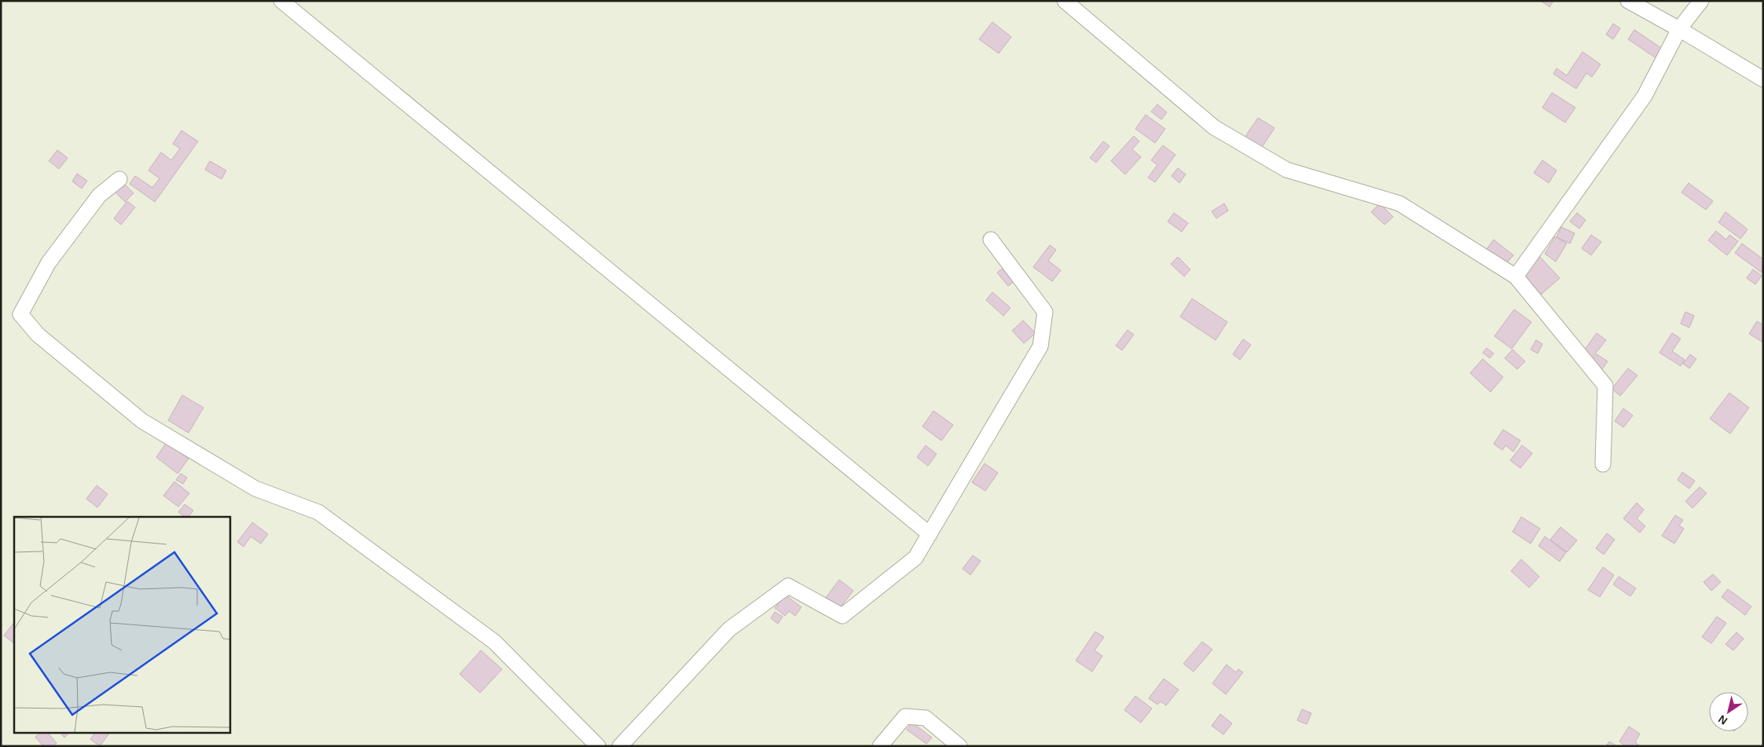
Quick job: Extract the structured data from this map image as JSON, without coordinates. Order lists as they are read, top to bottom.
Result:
{
  "north": "bottom left"
}
